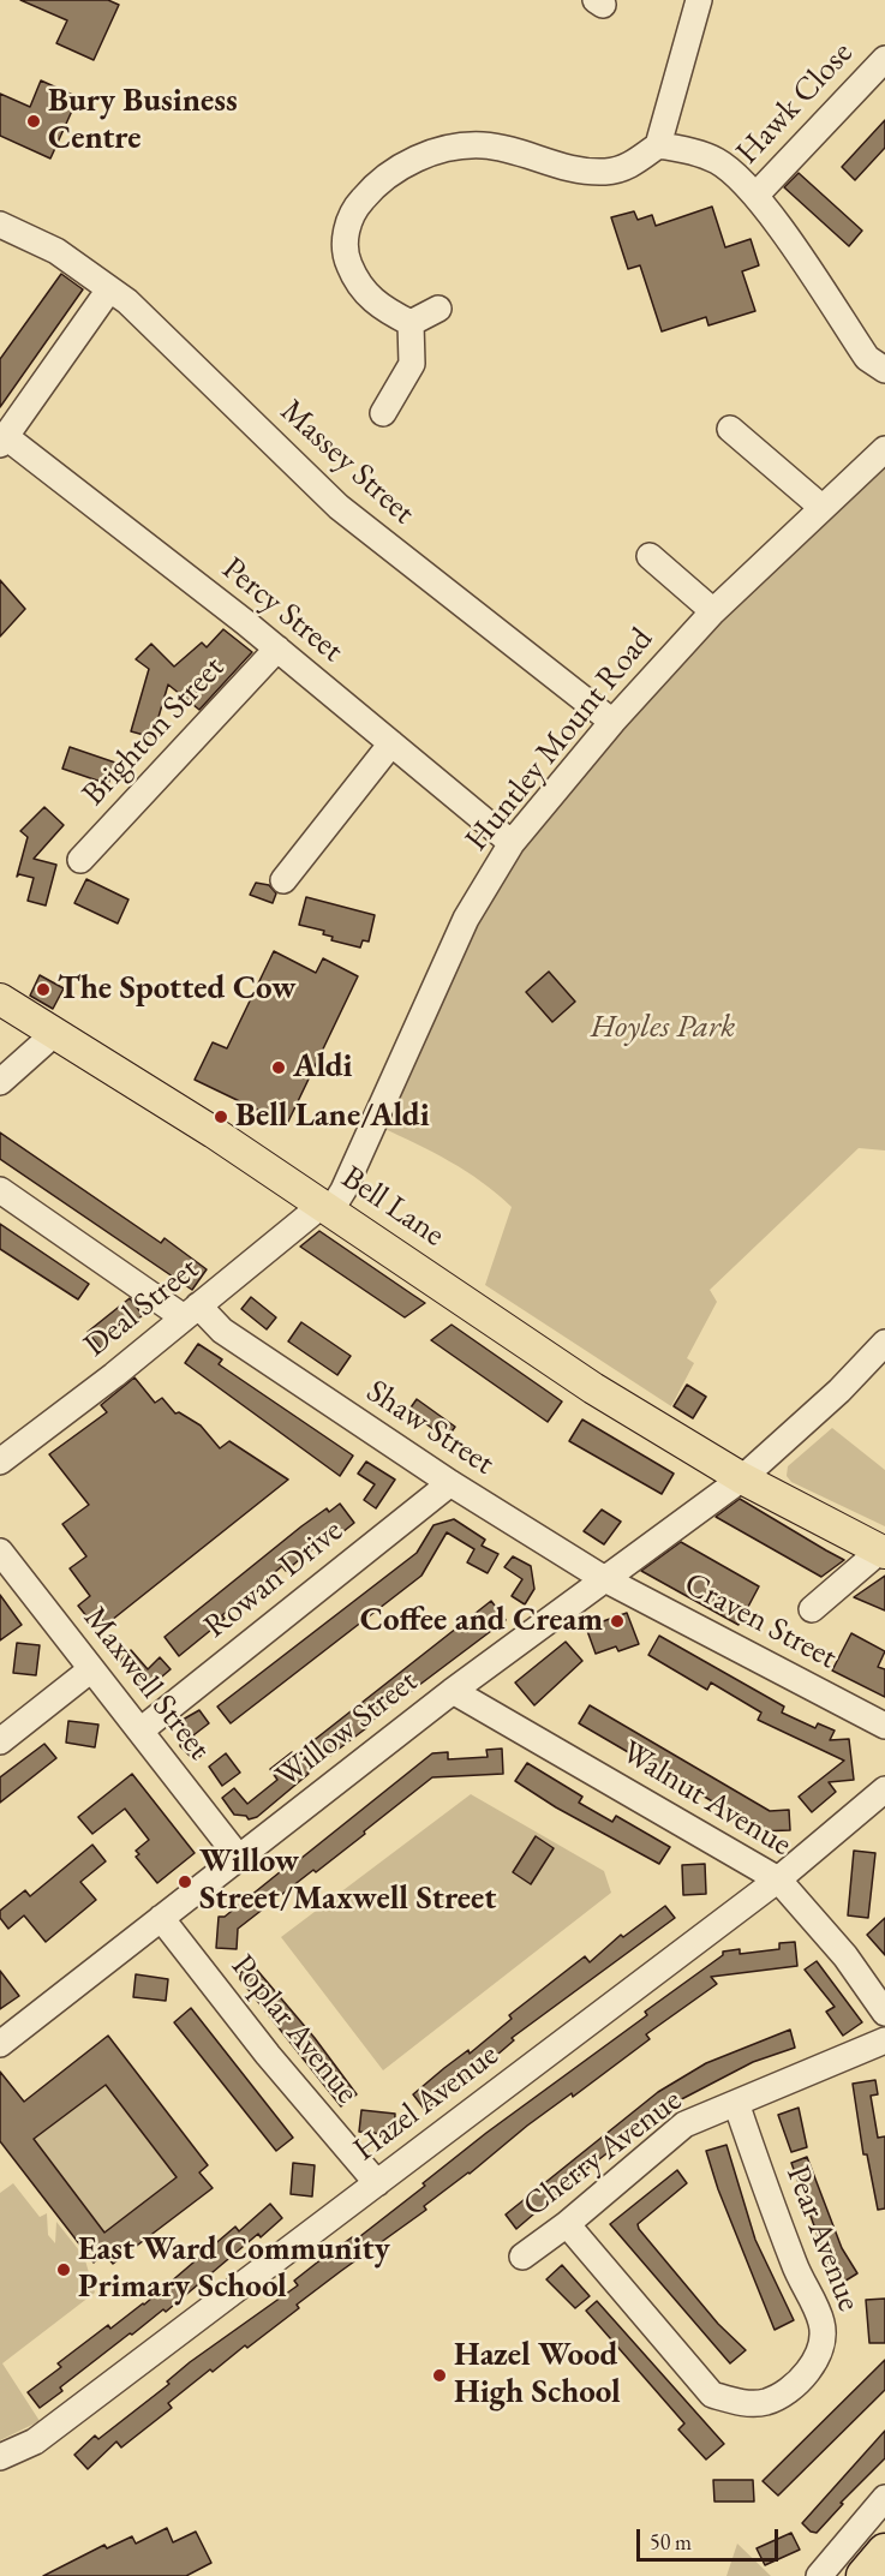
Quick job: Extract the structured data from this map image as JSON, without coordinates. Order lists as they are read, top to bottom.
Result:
{
  "streets": {
    "main road": ["Bell Lane"],
    "street": [
      "Hawk Close",
      "Massey Street",
      "Percy Street",
      "Brighton Street",
      "Huntley Mount Road",
      "Deal Street",
      "Shaw Street",
      "Rowan Drive",
      "Craven Street",
      "Maxwell Street",
      "Willow Street",
      "Walnut Avenue",
      "Poplar Avenue",
      "Hazel Avenue",
      "Cherry Avenue",
      "Pear Avenue"
    ]
  },
  "crossings": [
    ["Massey Street", "Huntley Mount Road"],
    ["Percy Street", "Brighton Street"],
    ["Percy Street", "Huntley Mount Road"],
    ["Huntley Mount Road", "Bell Lane"],
    ["Huntley Mount Road", "Deal Street"],
    ["Bell Lane", "Deal Street"],
    ["Bell Lane", "Willow Street"],
    ["Deal Street", "Shaw Street"],
    ["Shaw Street", "Rowan Drive"],
    ["Shaw Street", "Craven Street"],
    ["Shaw Street", "Willow Street"],
    ["Rowan Drive", "Maxwell Street"],
    ["Craven Street", "Willow Street"],
    ["Maxwell Street", "Willow Street"],
    ["Willow Street", "Walnut Avenue"],
    ["Willow Street", "Poplar Avenue"],
    ["Walnut Avenue", "Hazel Avenue"],
    ["Poplar Avenue", "Hazel Avenue"],
    ["Cherry Avenue", "Pear Avenue"]
  ],
  "parks": ["Hoyles Park"],
  "places": [
    "Bury Business Centre",
    "The Spotted Cow",
    "Aldi",
    "Bell Lane/Aldi",
    "Coffee and Cream",
    "Willow Street/Maxwell Street",
    "East Ward Community Primary School",
    "Hazel Wood High School"
  ],
  "scale_bar": "50 m"
}
